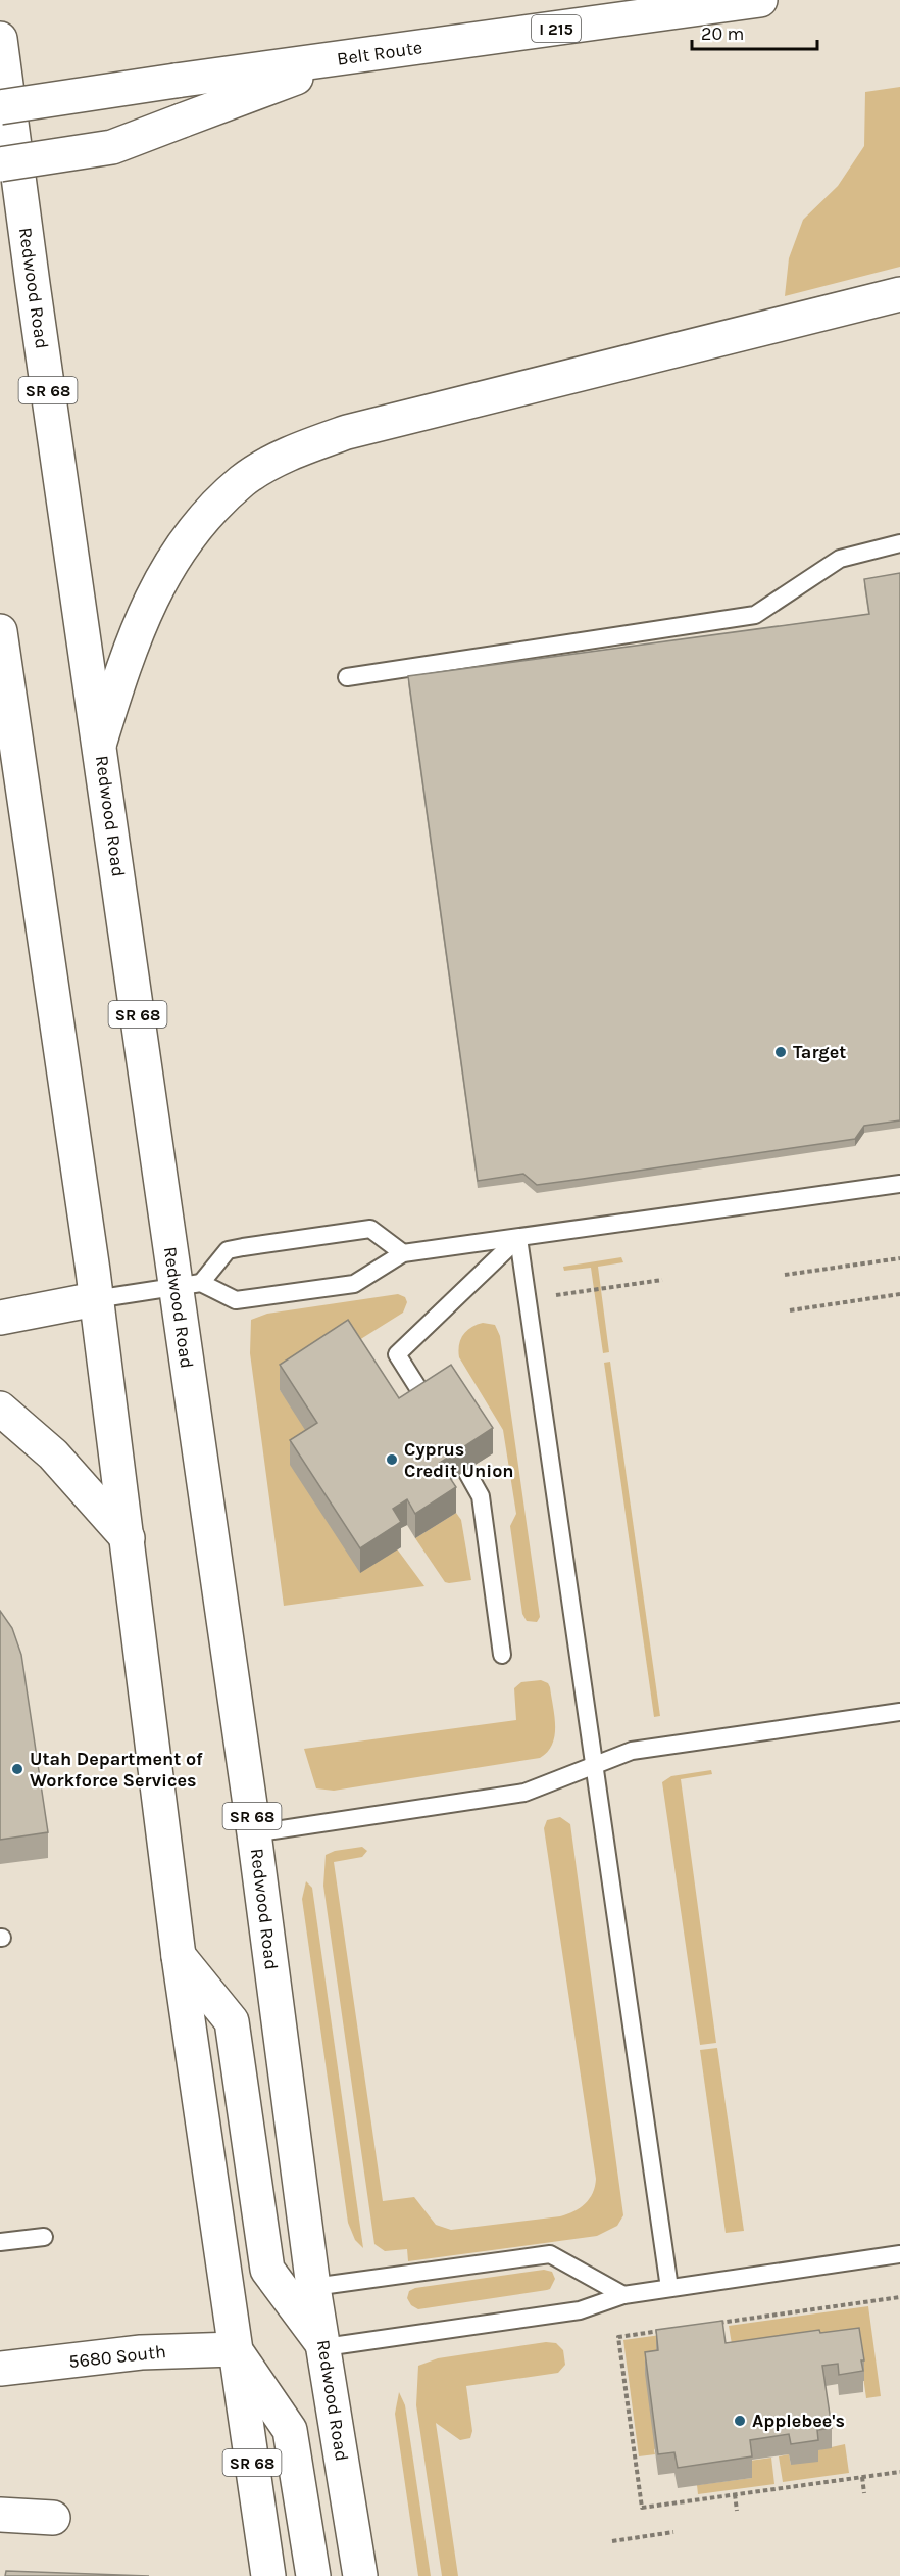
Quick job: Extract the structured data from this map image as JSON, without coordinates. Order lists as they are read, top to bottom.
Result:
{
  "streets": {
    "main road": [
      "I 215",
      "Belt Route",
      "Redwood Road",
      "SR 68",
      "5680 South"
    ]
  },
  "crossings": [
    ["SR 68", "5680 South"]
  ],
  "places": [
    "Target",
    "Cyprus Credit Union",
    "Utah Department of Workforce Services",
    "Applebee's"
  ],
  "scale_bar": "20 m"
}
